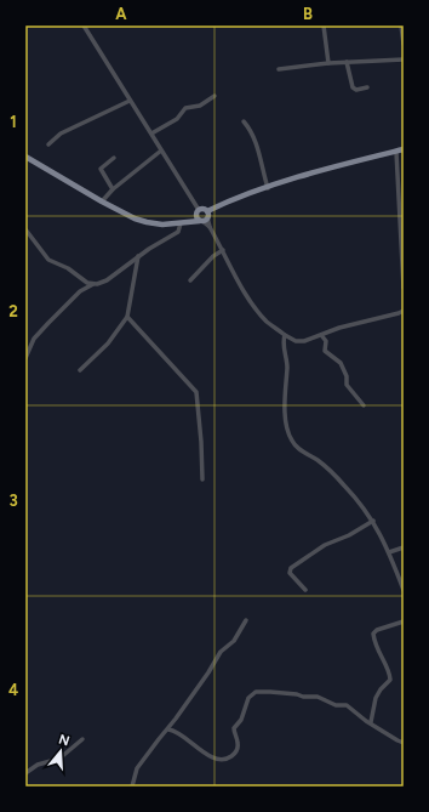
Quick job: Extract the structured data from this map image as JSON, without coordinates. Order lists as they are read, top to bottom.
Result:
{
  "north": "top",
  "grid": {
    "columns": ["A", "B"],
    "rows": [
      "1",
      "2",
      "3",
      "4"
    ]
  }
}
